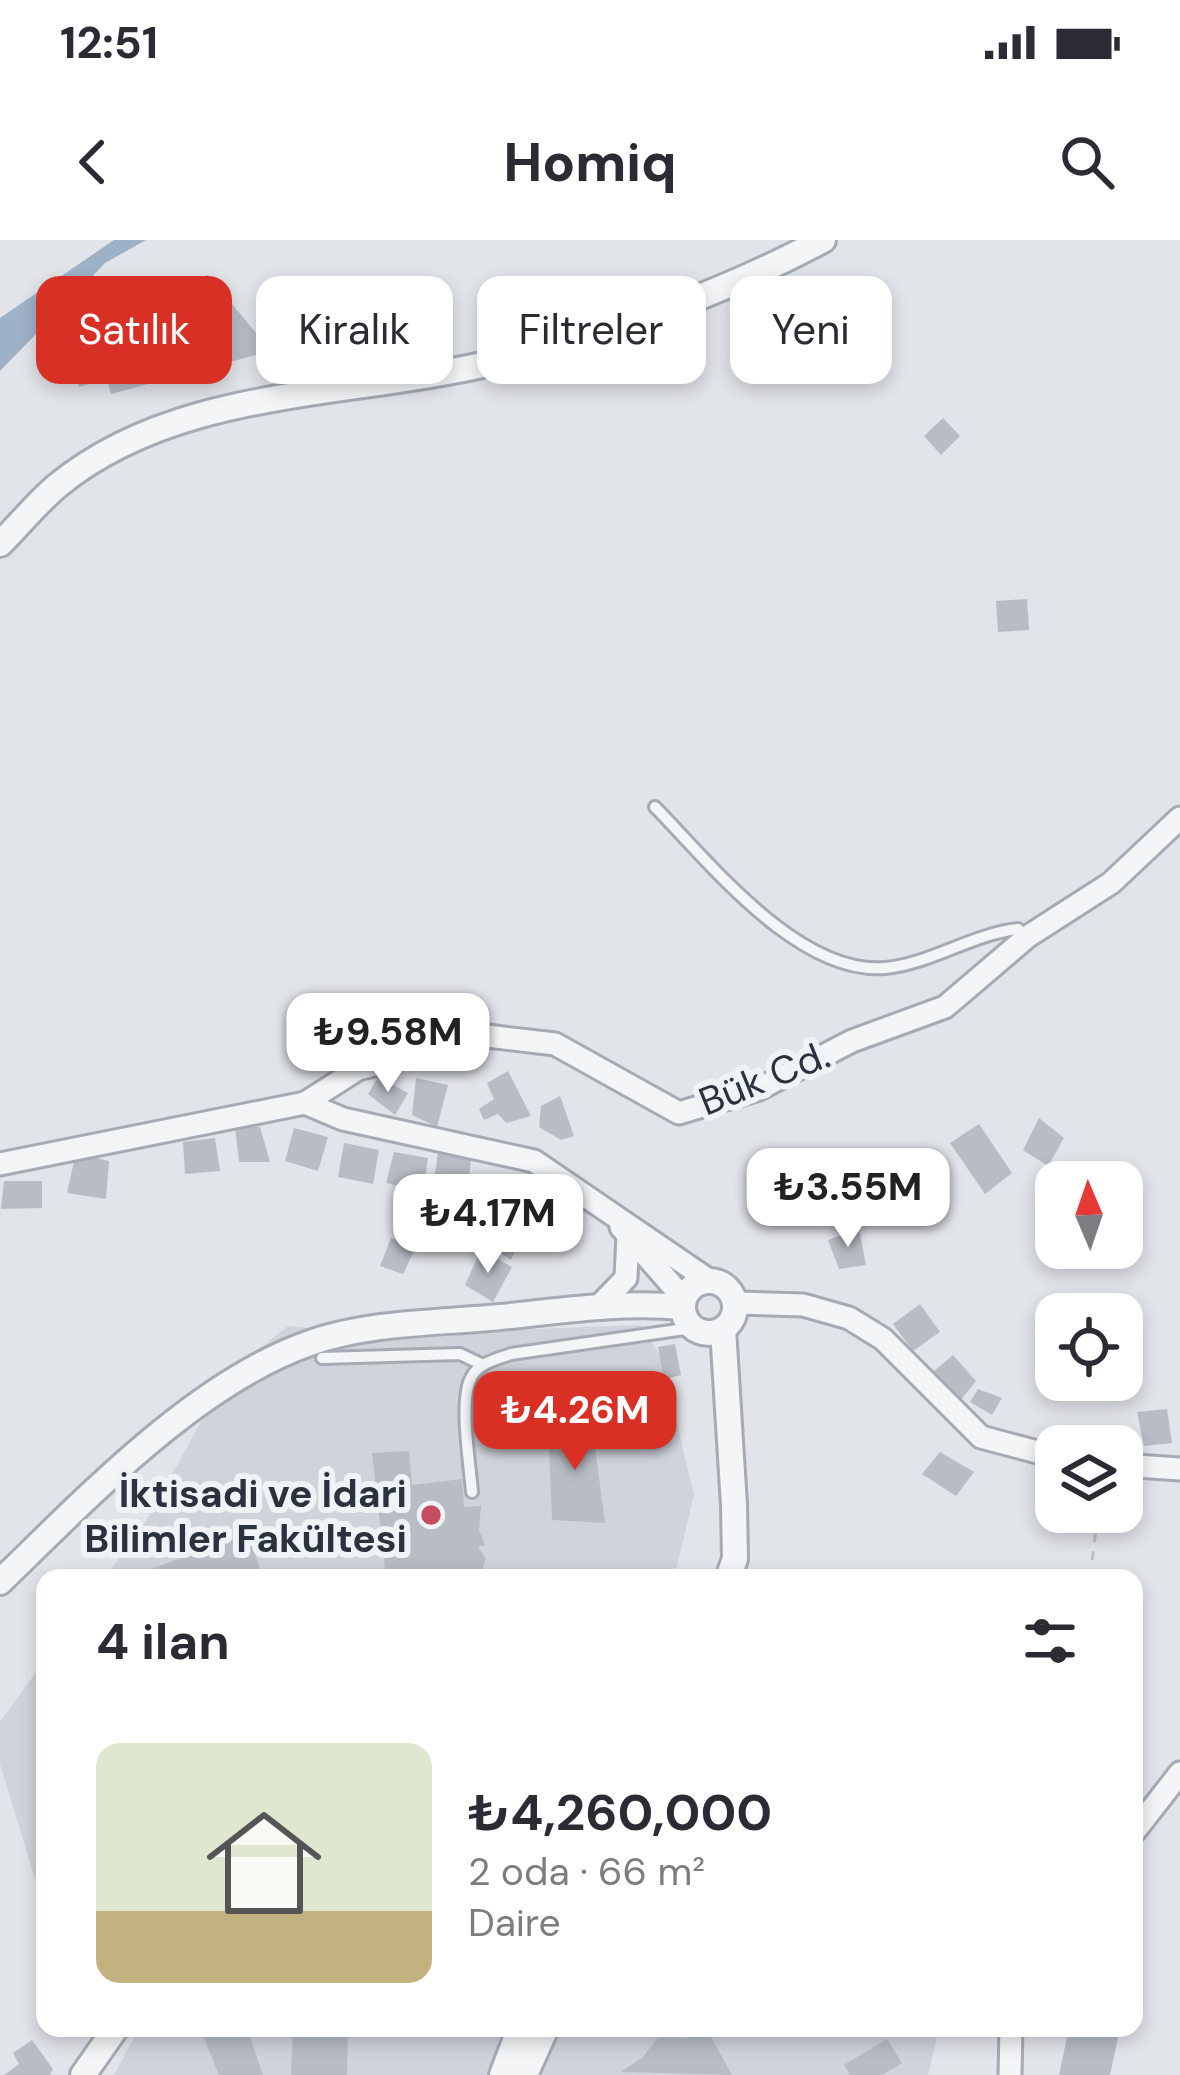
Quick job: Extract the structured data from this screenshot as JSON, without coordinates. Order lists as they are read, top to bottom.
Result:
{
  "streets": {
    "street": ["Bük Cd."]
  },
  "places": ["İktisadi ve İdari Bilimler Fakültesi"],
  "north": "top",
  "page": {
    "status": "12:51",
    "header": "Homiq",
    "chip": [
      "Satılık",
      "Kiralık",
      "Filtreler",
      "Yeni"
    ],
    "price": [
      "₺9.58M",
      "₺3.55M",
      "₺4.17M",
      "₺4.26M"
    ],
    "heading": "4 ilan",
    "list": [
      {
        "name": "₺4,260,000",
        "note": "2 oda · 66 m² · Daire"
      }
    ]
  }
}
